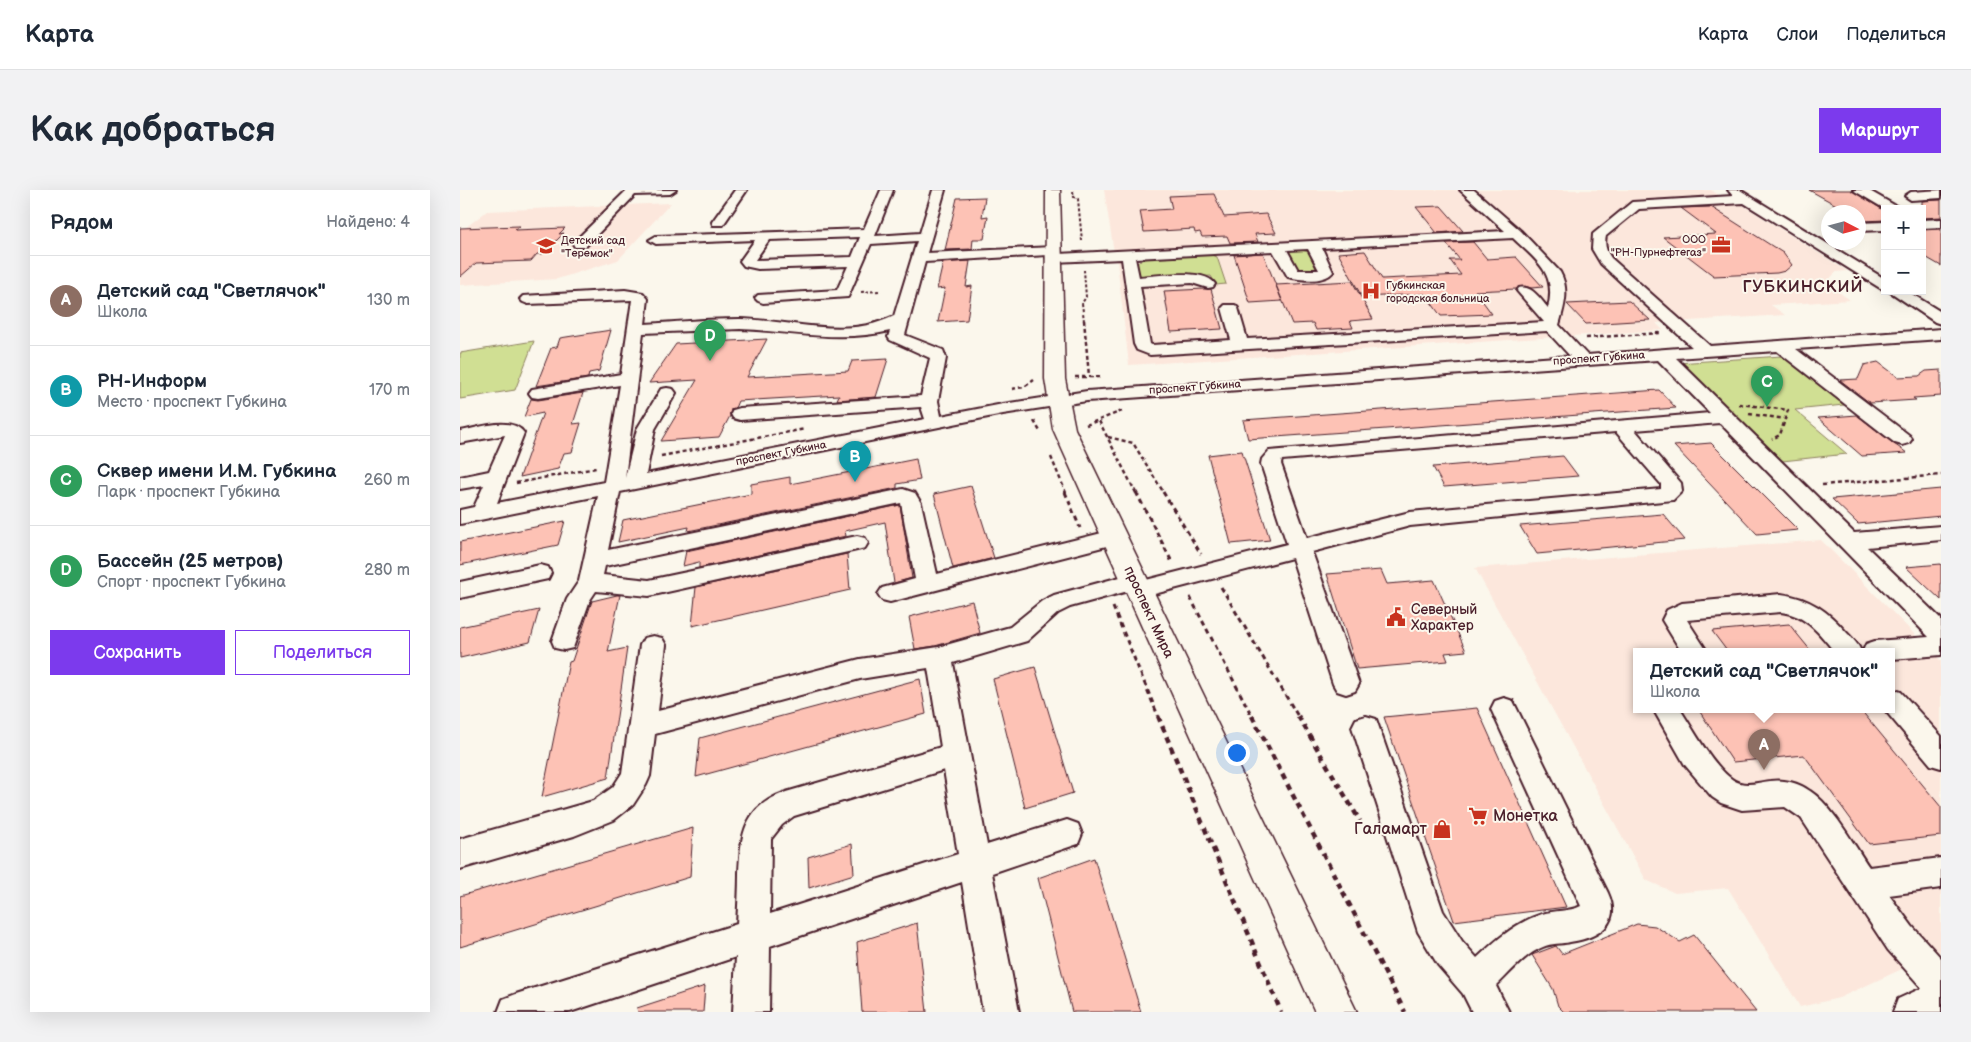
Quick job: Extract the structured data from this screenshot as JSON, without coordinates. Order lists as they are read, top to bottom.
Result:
{
  "streets": {
    "main road": ["проспект Мира"],
    "street": ["проспект Губкина"]
  },
  "crossings": [
    ["проспект Губкина", "проспект Мира"]
  ],
  "districts": ["ГУБКИНСКИЙ"],
  "places": {
    "office": ["ООО \"РН-Пурнефтегаз\""],
    "school or university": ["Детский сад \"Теремок\""],
    "hospital": ["Губкинская городская больница"],
    "public building": ["Северный Характер"],
    "supermarket": ["Монетка"],
    "shop": ["Галамарт"]
  },
  "north": "right",
  "page": {
    "header": "Карта",
    "nav": ["Карта", "Слои", "Поделиться"],
    "buttons": [
      "Маршрут",
      ["Сохранить", "Поделиться"]
    ],
    "title": "Как добраться",
    "heading": ["Рядом", "Найдено: 4"],
    "map_buttons": ["+", "−"],
    "list": [
      {
        "mark": "A",
        "name": "Детский сад \"Светлячок\"",
        "note": "Школа",
        "value": "130 m"
      },
      {
        "mark": "B",
        "name": "РН-Информ",
        "note": "Место · проспект Губкина",
        "value": "170 m"
      },
      {
        "mark": "C",
        "name": "Сквер имени И.М. Губкина",
        "note": "Парк · проспект Губкина",
        "value": "260 m"
      },
      {
        "mark": "D",
        "name": "Бассейн (25 метров)",
        "note": "Спорт · проспект Губкина",
        "value": "280 m"
      }
    ],
    "pins": [
      "D",
      "C",
      "B",
      "A"
    ],
    "popup": ["Детский сад \"Светлячок\"", "Школа"]
  }
}
